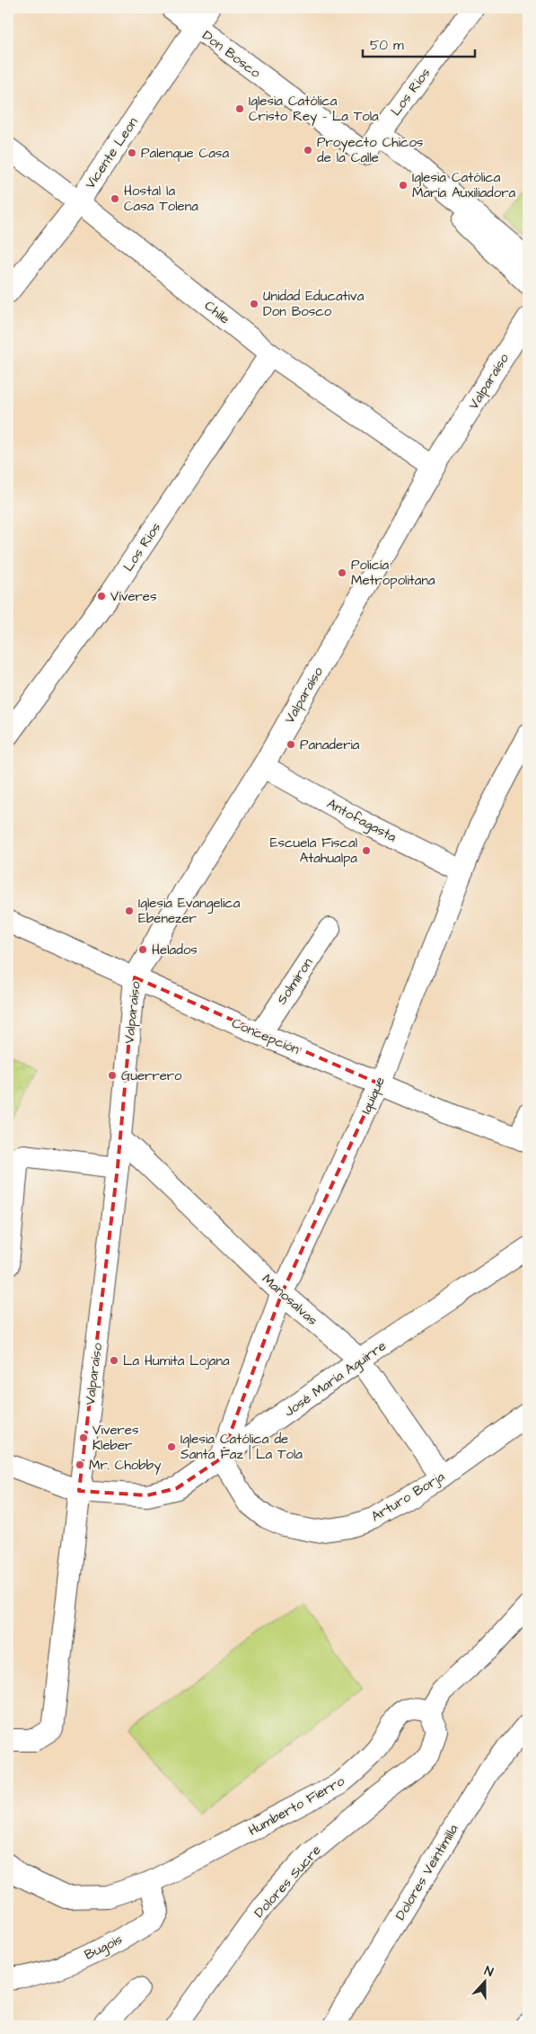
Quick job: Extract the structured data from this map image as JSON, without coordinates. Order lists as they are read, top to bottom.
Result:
{
  "streets": {
    "street": [
      "Don Bosco",
      "Los Rios",
      "Vicente Leon",
      "Chile",
      "Valparaíso",
      "Antofagasta",
      "Solmiron",
      "Concepción",
      "Iquique",
      "Manosalvas",
      "José María Aguirre",
      "Arturo Borja",
      "Humberto Fierro",
      "Dolores Veintimilla",
      "Dolores Sucre",
      "Bugois"
    ]
  },
  "crossings": [
    ["Don Bosco", "Los Rios"],
    ["Don Bosco", "Vicente Leon"],
    ["Los Rios", "Chile"],
    ["Vicente Leon", "Chile"],
    ["Chile", "Valparaíso"],
    ["Valparaíso", "Antofagasta"],
    ["Valparaíso", "Concepción"],
    ["Valparaíso", "Manosalvas"],
    ["Valparaíso", "José María Aguirre"],
    ["Antofagasta", "Iquique"],
    ["Solmiron", "Concepción"],
    ["Concepción", "Iquique"],
    ["Iquique", "Manosalvas"],
    ["Iquique", "José María Aguirre"],
    ["Iquique", "Arturo Borja"],
    ["Manosalvas", "José María Aguirre"],
    ["Manosalvas", "Arturo Borja"],
    ["José María Aguirre", "Arturo Borja"],
    ["Humberto Fierro", "Dolores Sucre"],
    ["Humberto Fierro", "Bugois"]
  ],
  "places": [
    "Iglesia Católica Cristo Rey - La Tola",
    "Proyecto Chicos de la Calle",
    "Palenque Casa",
    "Iglesia Católica María Auxiliadora",
    "Hostal la Casa Tolena",
    "Unidad Educativa Don Bosco",
    "Policía Metropolitana",
    "Víveres",
    "Panaderia",
    "Escuela Fiscal Atahualpa",
    "Iglesia Evangelica Ebenezer",
    "Helados",
    "Guerrero",
    "La Humita Lojana",
    "Viveres Kleber",
    "Iglesia Católica de Santa Faz | La Tola",
    "Mr. Chobby"
  ],
  "scale_bar": "50 m",
  "north": "top"
}
